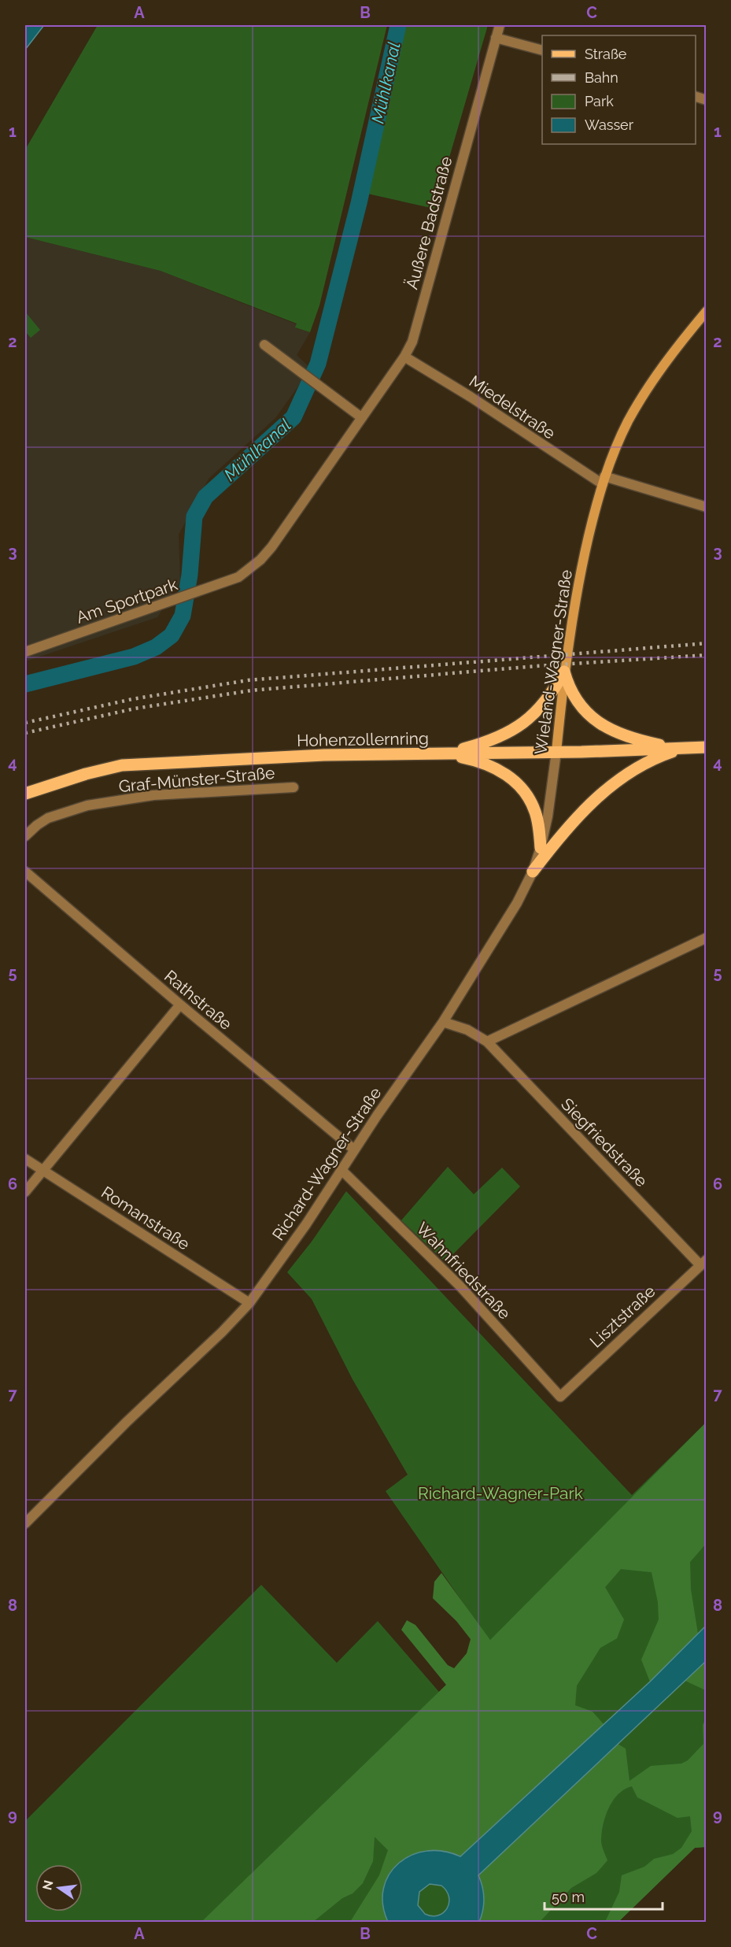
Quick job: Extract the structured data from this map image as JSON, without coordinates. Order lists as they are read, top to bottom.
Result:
{
  "streets": {
    "main road": ["Wieland-Wagner-Straße", "Hohenzollernring"],
    "street": [
      "Äußere Badstraße",
      "Miedelstraße",
      "Am Sportpark",
      "Graf-Münster-Straße",
      "Rathstraße",
      "Siegfriedstraße",
      "Richard-Wagner-Straße",
      "Romanstraße",
      "Wahnfriedstraße",
      "Lisztstraße"
    ]
  },
  "crossings": [
    ["Äußere Badstraße", "Miedelstraße"],
    ["Äußere Badstraße", "Am Sportpark"],
    ["Miedelstraße", "Wieland-Wagner-Straße"],
    ["Wieland-Wagner-Straße", "Hohenzollernring"],
    ["Wieland-Wagner-Straße", "Richard-Wagner-Straße"],
    ["Rathstraße", "Richard-Wagner-Straße"],
    ["Siegfriedstraße", "Lisztstraße"],
    ["Richard-Wagner-Straße", "Romanstraße"],
    ["Richard-Wagner-Straße", "Wahnfriedstraße"],
    ["Wahnfriedstraße", "Lisztstraße"]
  ],
  "water": ["Mühlkanal"],
  "parks": ["Richard-Wagner-Park"],
  "legend": [
    "Straße",
    "Bahn",
    "Park",
    "Wasser"
  ],
  "scale_bar": "50 m",
  "north": "left",
  "grid": {
    "columns": ["A", "B", "C"],
    "rows": [
      "1",
      "2",
      "3",
      "4",
      "5",
      "6",
      "7",
      "8",
      "9"
    ]
  }
}
